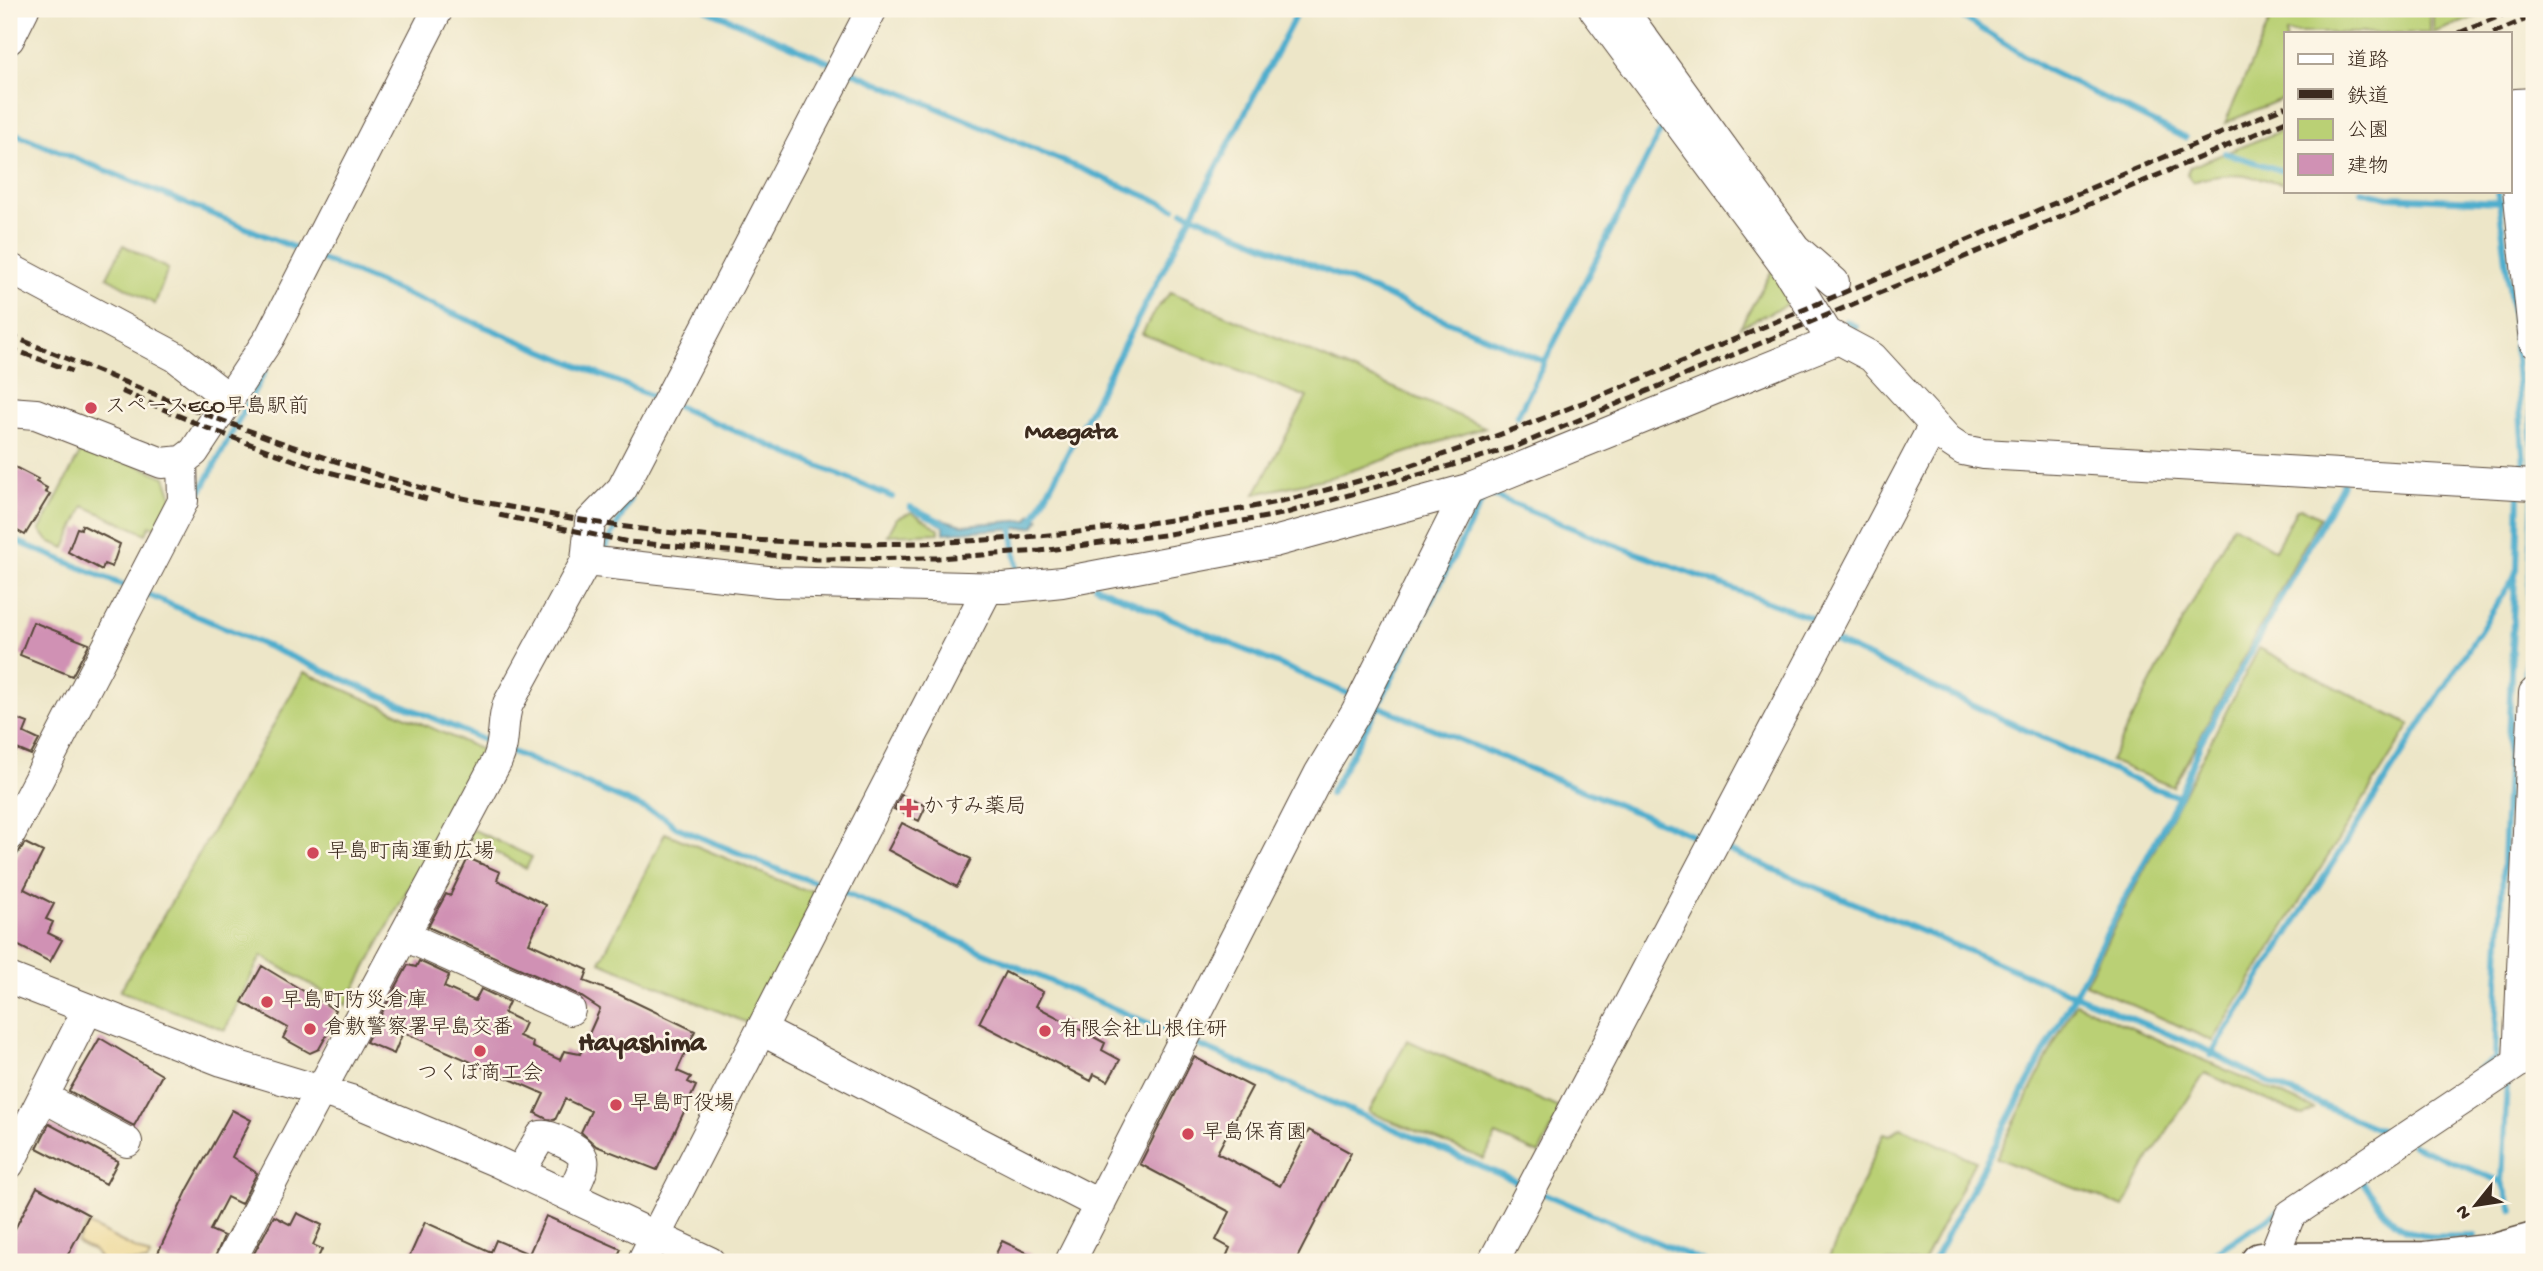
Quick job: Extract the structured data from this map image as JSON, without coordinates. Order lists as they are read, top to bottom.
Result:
{
  "districts": ["Maegata", "Hayashima"],
  "places": {
    "other": [
      "スペースECO早島駅前",
      "早島町南運動広場",
      "早島町防災倉庫",
      "倉敷警察署早島交番",
      "有限会社山根住研",
      "つくぼ商工会",
      "早島町役場",
      "早島保育園"
    ],
    "health": ["かすみ薬局"]
  },
  "legend": [
    "道路",
    "鉄道",
    "公園",
    "建物"
  ],
  "north": "bottom left"
}
